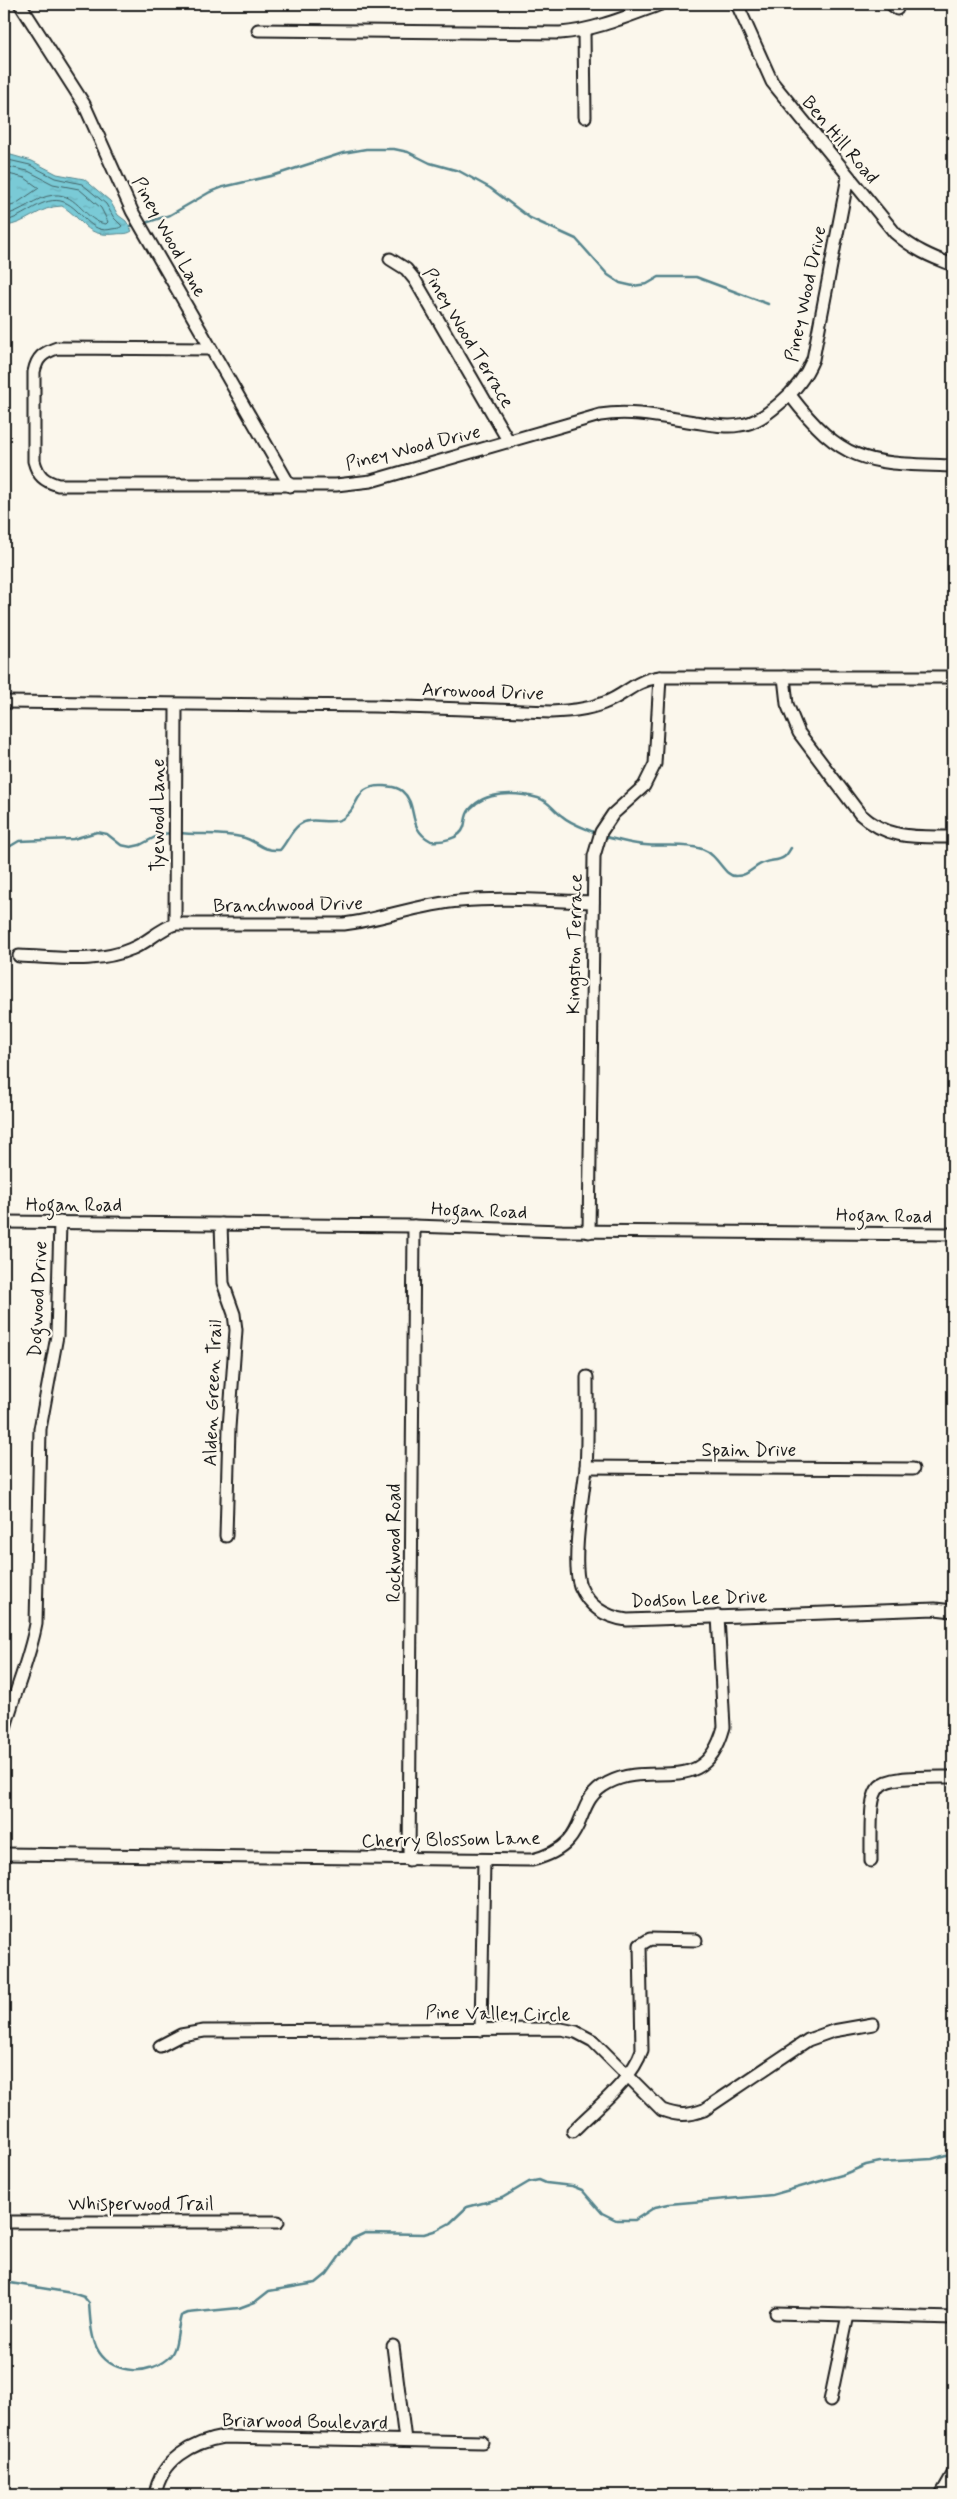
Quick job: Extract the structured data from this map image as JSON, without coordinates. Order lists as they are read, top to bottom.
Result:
{
  "streets": {
    "street": [
      "Ben Hill Road",
      "Piney Wood Lane",
      "Piney Wood Drive",
      "Piney Wood Terrace",
      "Arrowood Drive",
      "Tyewood Lane",
      "Branchwood Drive",
      "Kingston Terrace",
      "Hogan Road",
      "Dogwood Drive",
      "Alden Green Trail",
      "Spain Drive",
      "Rockwood Road",
      "Dodson Lee Drive",
      "Cherry Blossom Lane",
      "Pine Valley Circle",
      "Whisperwood Trail",
      "Briarwood Boulevard"
    ]
  },
  "crossings": [
    ["Ben Hill Road", "Piney Wood Drive"],
    ["Piney Wood Lane", "Piney Wood Drive"],
    ["Piney Wood Drive", "Piney Wood Terrace"],
    ["Arrowood Drive", "Tyewood Lane"],
    ["Arrowood Drive", "Kingston Terrace"],
    ["Tyewood Lane", "Branchwood Drive"],
    ["Branchwood Drive", "Kingston Terrace"],
    ["Kingston Terrace", "Hogan Road"],
    ["Hogan Road", "Dogwood Drive"],
    ["Hogan Road", "Alden Green Trail"],
    ["Hogan Road", "Rockwood Road"],
    ["Spain Drive", "Dodson Lee Drive"],
    ["Rockwood Road", "Cherry Blossom Lane"],
    ["Dodson Lee Drive", "Cherry Blossom Lane"]
  ]
}
